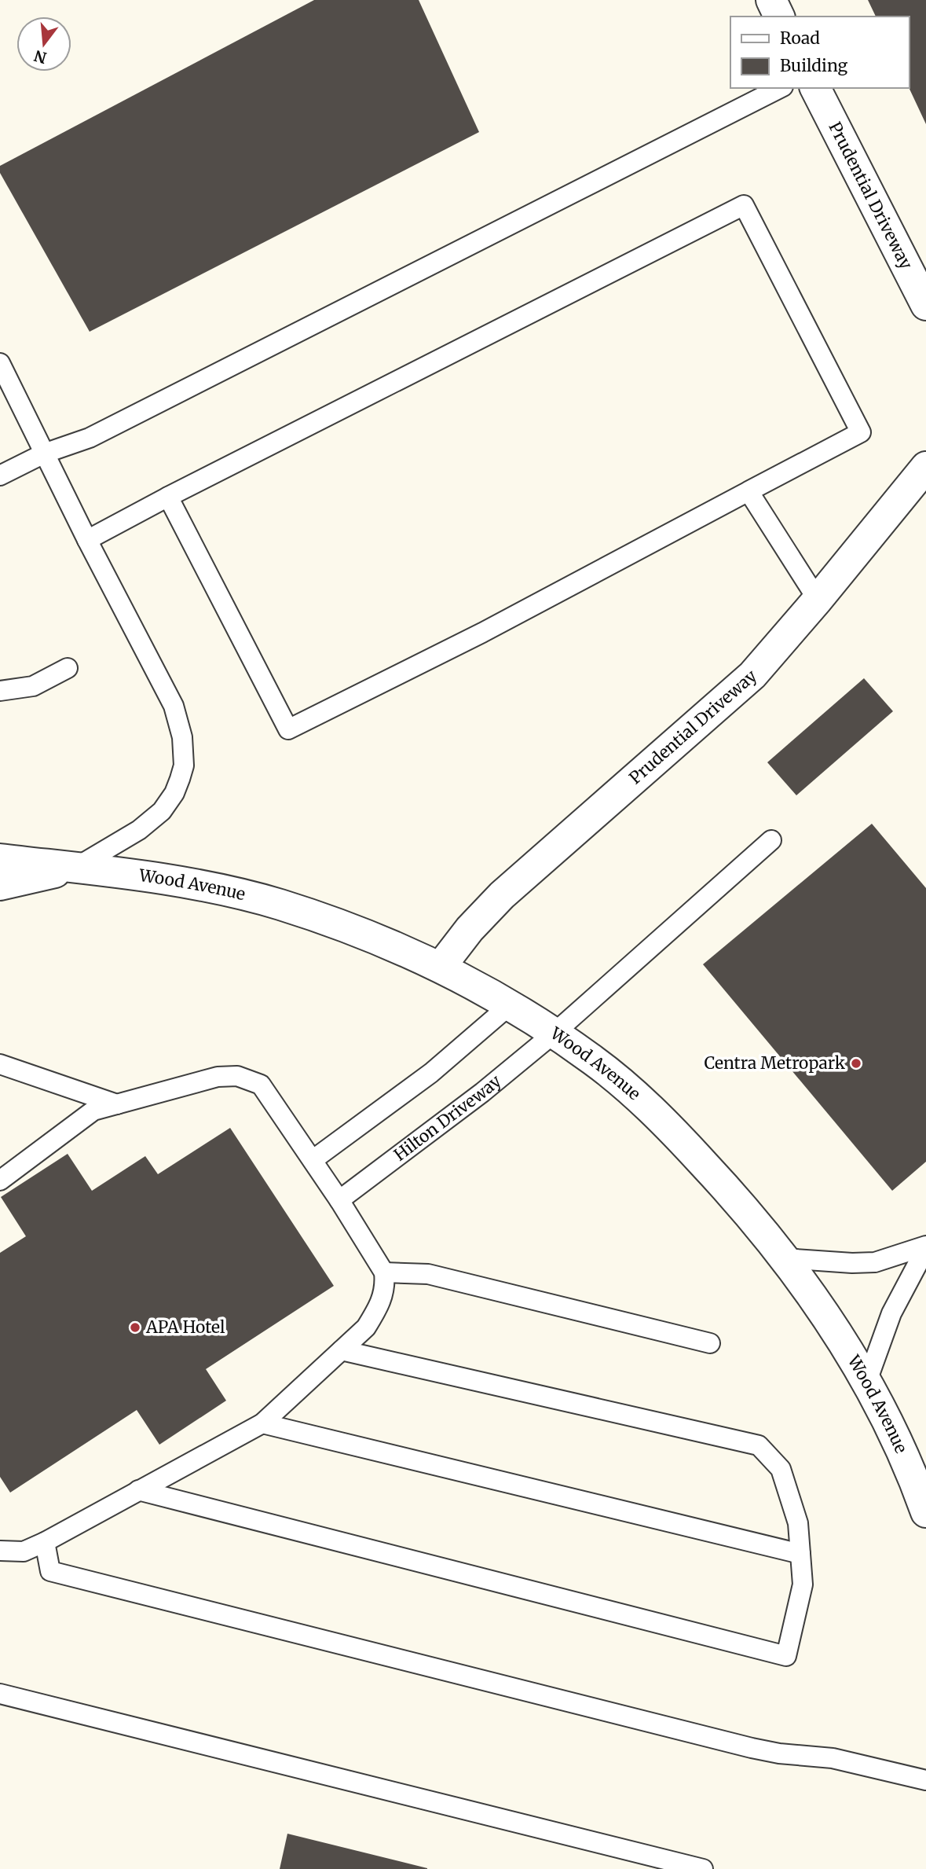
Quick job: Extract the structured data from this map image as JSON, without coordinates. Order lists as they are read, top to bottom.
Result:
{
  "streets": {
    "street": ["Prudential Driveway", "Wood Avenue"],
    "lane": ["Hilton Driveway"]
  },
  "crossings": [
    ["Prudential Driveway", "Wood Avenue"],
    ["Wood Avenue", "Hilton Driveway"]
  ],
  "places": ["Centra Metropark", "APA Hotel"],
  "legend": ["Road", "Building"],
  "north": "bottom"
}
